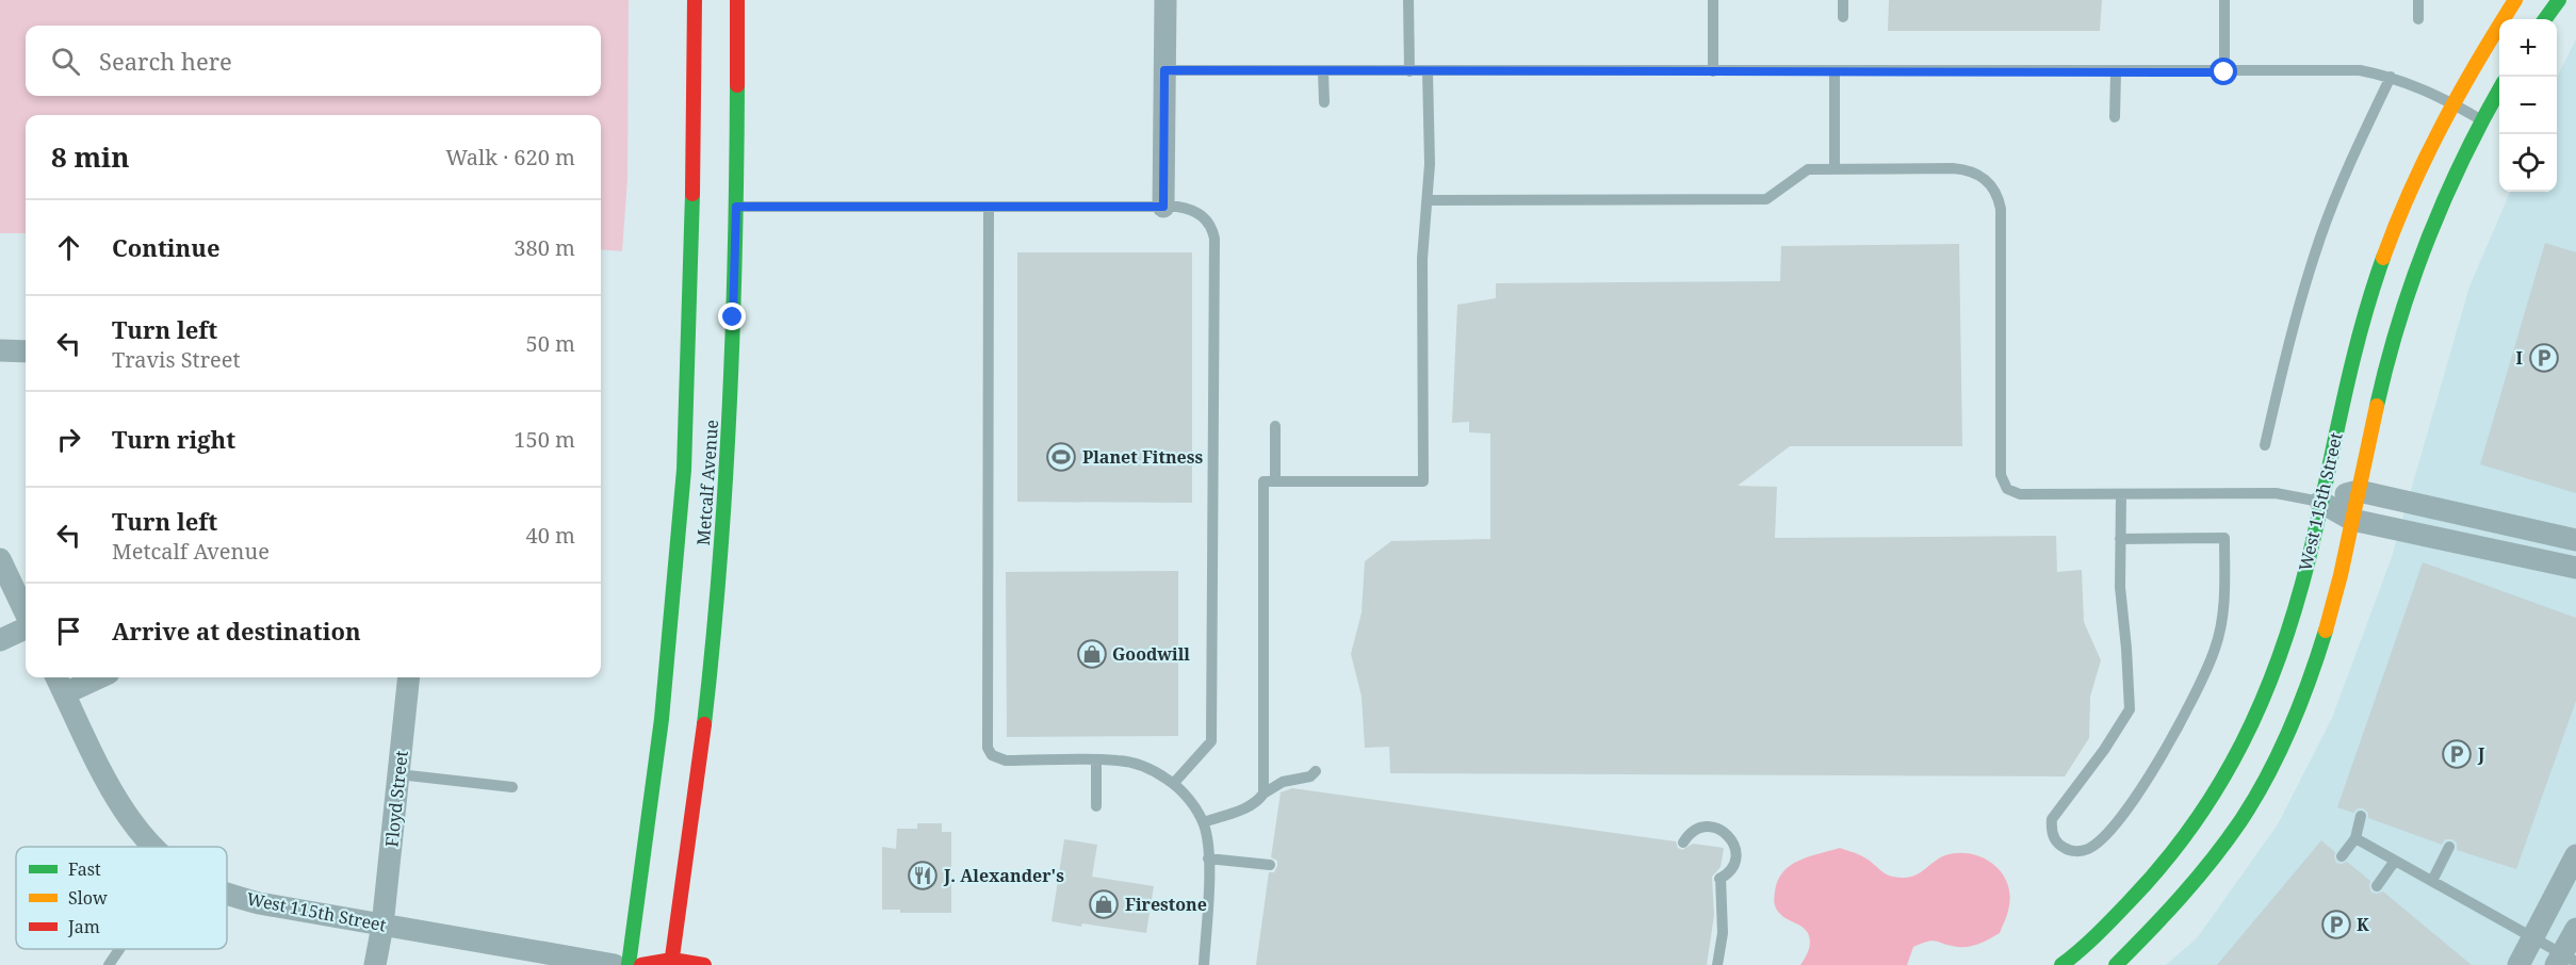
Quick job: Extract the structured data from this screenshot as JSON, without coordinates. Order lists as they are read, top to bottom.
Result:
{
  "streets": {
    "street": ["Metcalf Avenue", "West 115th Street", "Floyd Street"]
  },
  "crossings": [
    ["West 115th Street", "Floyd Street"]
  ],
  "places": {
    "parking": ["I", "J", "K"],
    "sports": ["Planet Fitness"],
    "shop": ["Goodwill", "Firestone"],
    "restaurant": ["J. Alexander's"]
  },
  "legend": ["Fast", "Slow", "Jam"],
  "page": {
    "map_buttons": ["+", "−"],
    "search": "Search here",
    "heading": ["8 min", "Walk · 620 m"],
    "list": [
      ["Continue", "380 m"],
      ["Turn left", "Travis Street", "50 m"],
      ["Turn right", "150 m"],
      ["Turn left", "Metcalf Avenue", "40 m"],
      "Arrive at destination"
    ]
  }
}
